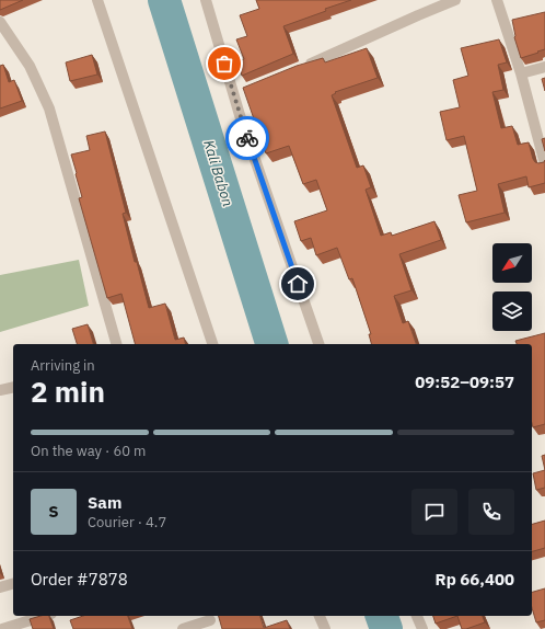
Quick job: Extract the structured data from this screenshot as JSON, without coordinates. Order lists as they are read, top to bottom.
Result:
{
  "water": ["Kali Babon"],
  "north": "bottom left",
  "page": {
    "heading": ["2 min", "Arriving in", "09:52–09:57"],
    "panel": [
      "Sam",
      "Courier · 4.7",
      "Order #7878",
      "Rp 66,400"
    ],
    "bar": "On the way · 60 m",
    "round": "S"
  }
}
